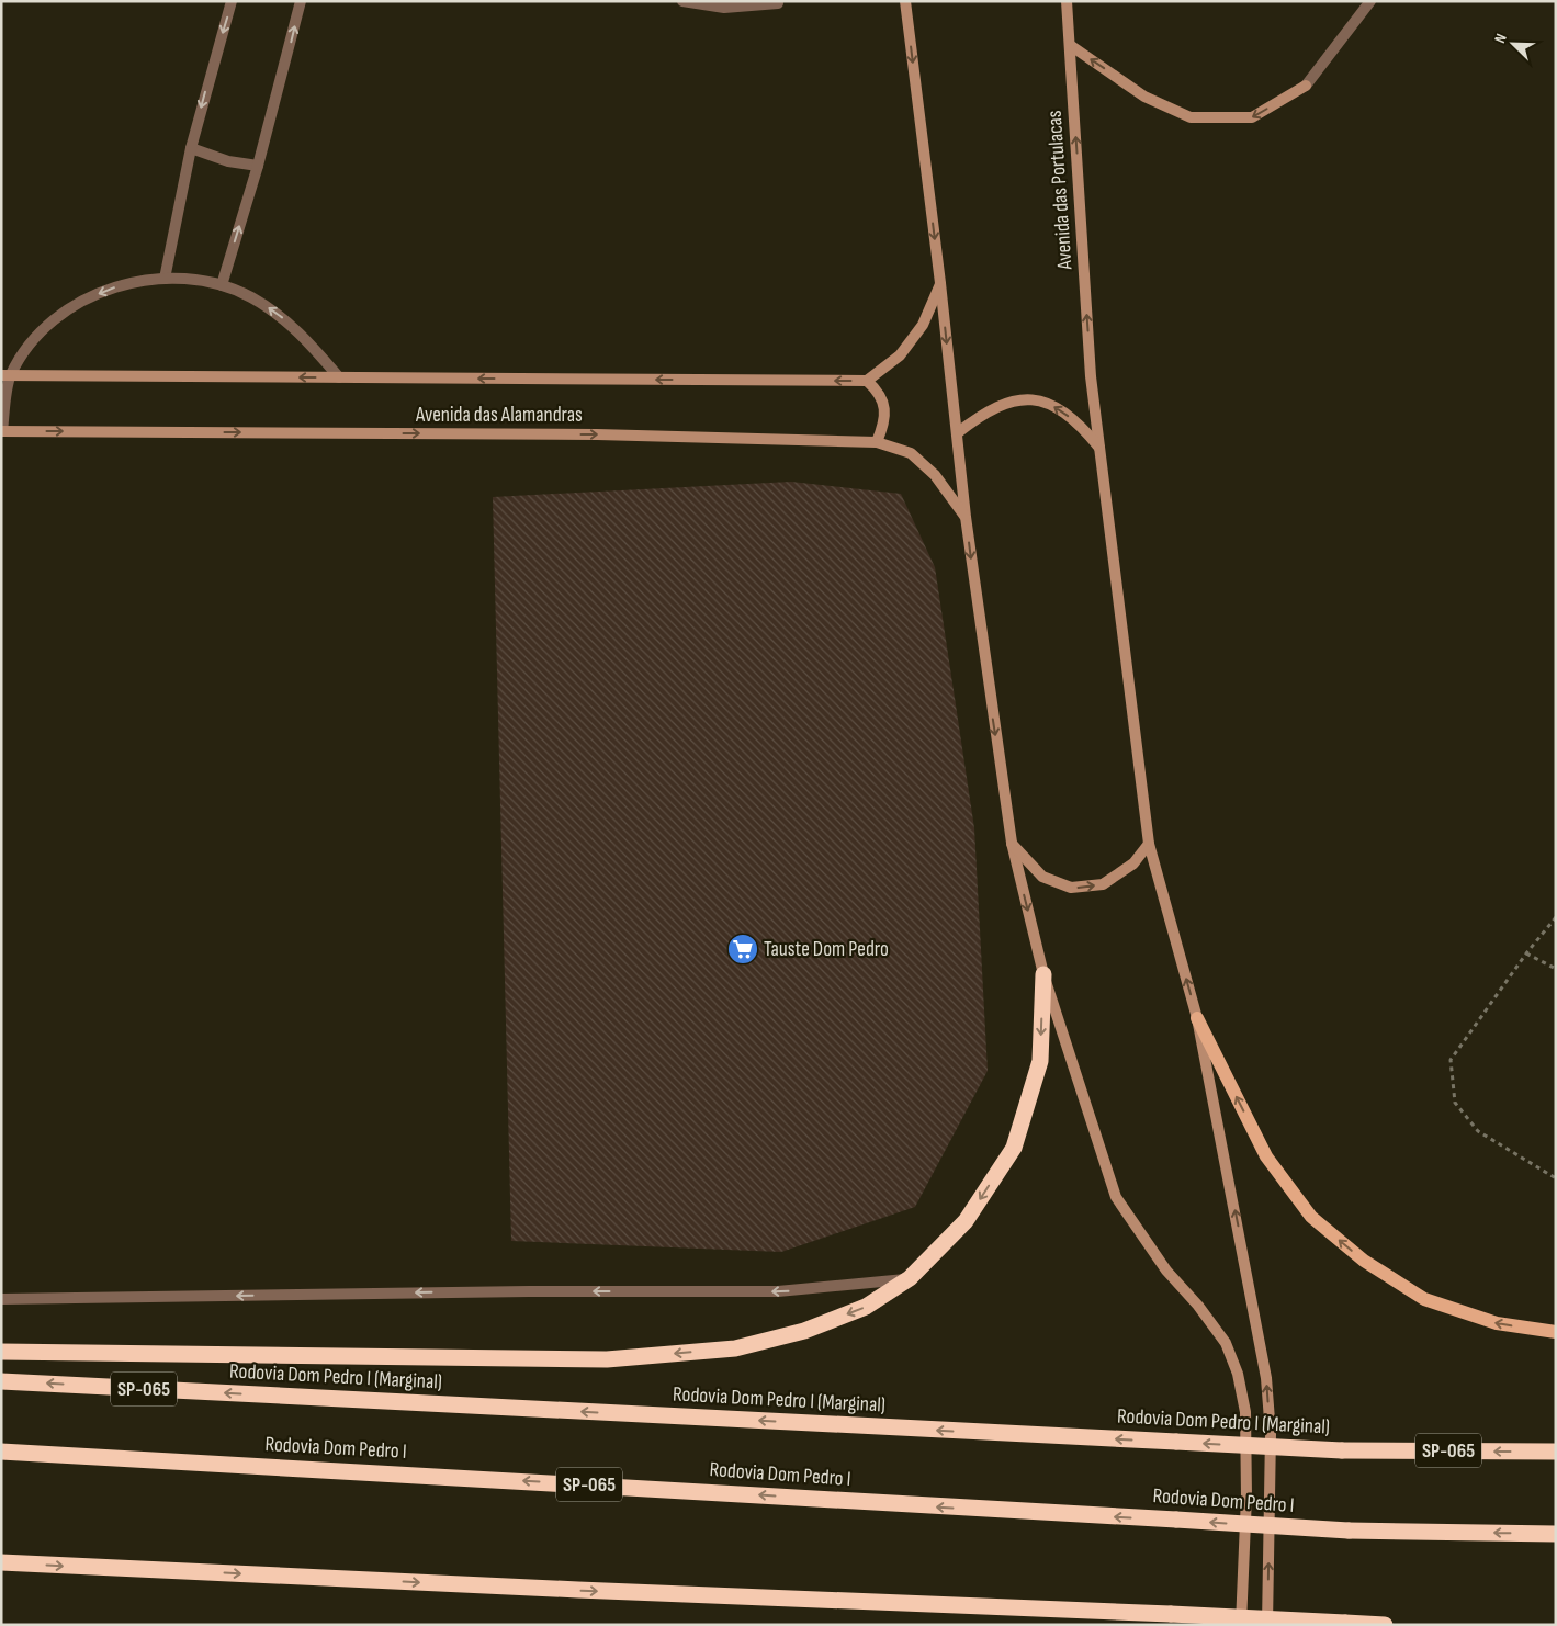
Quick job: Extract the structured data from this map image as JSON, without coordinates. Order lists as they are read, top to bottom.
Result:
{
  "streets": {
    "highway": ["Rodovia Dom Pedro I (Marginal)", "SP-065", "Rodovia Dom Pedro I"],
    "main road": ["Avenida das Portulacas", "Avenida das Alamandras"]
  },
  "places": {
    "supermarket": ["Tauste Dom Pedro"]
  },
  "north": "top left"
}
